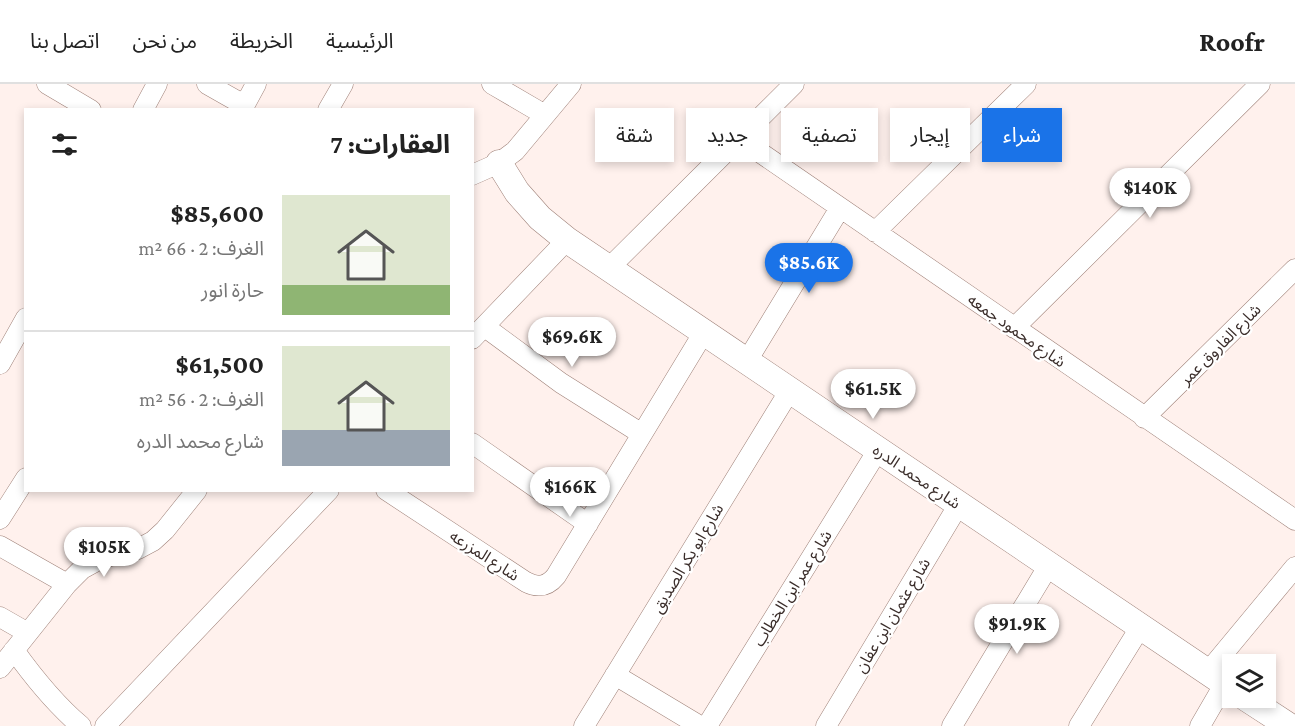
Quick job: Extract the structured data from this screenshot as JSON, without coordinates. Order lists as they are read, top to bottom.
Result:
{
  "streets": {
    "street": [
      "شارع محمود جمعه",
      "شارع الفاروق عمر",
      "شارع محمد الدره",
      "شارع المزرعه",
      "شارع ابو بكر الصديق",
      "شارع عمر ابن الخطاب",
      "شارع عثمان ابن عفان"
    ]
  },
  "crossings": [
    ["شارع محمود جمعه", "شارع الفاروق عمر"],
    ["شارع محمد الدره", "شارع المزرعه"],
    ["شارع محمد الدره", "شارع ابو بكر الصديق"],
    ["شارع محمد الدره", "شارع عمر ابن الخطاب"],
    ["شارع محمد الدره", "شارع عثمان ابن عفان"]
  ],
  "page": {
    "header": "Roofr",
    "nav": [
      "الرئيسية",
      "الخريطة",
      "من نحن",
      "اتصل بنا"
    ],
    "chip": [
      "شراء",
      "إيجار",
      "تصفية",
      "جديد",
      "شقة"
    ],
    "heading": "العقارات: 7",
    "price": [
      "$140K",
      "$85.6K",
      "$69.6K",
      "$61.5K",
      "$166K",
      "$105K",
      "$91.9K"
    ],
    "list": [
      {
        "name": "$85,600",
        "note": "الغرف: 2 · 66 m² · حارة انور"
      },
      {
        "name": "$61,500",
        "note": "الغرف: 2 · 56 m² · شارع محمد الدره"
      }
    ]
  }
}
